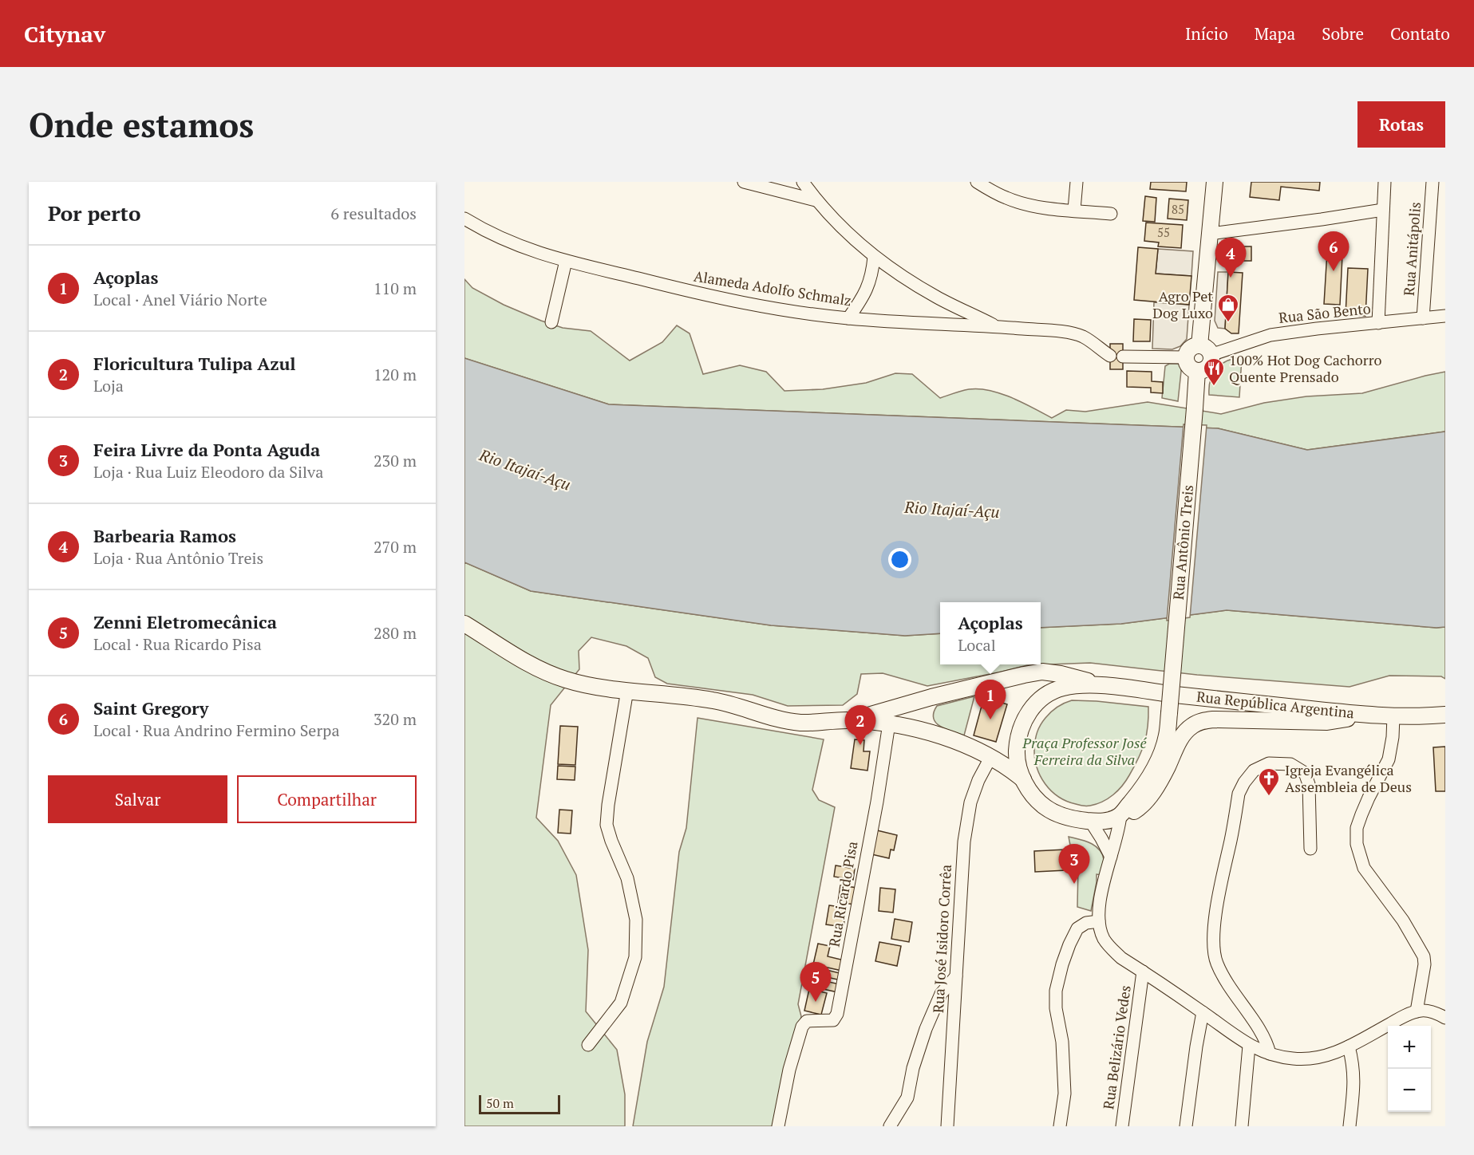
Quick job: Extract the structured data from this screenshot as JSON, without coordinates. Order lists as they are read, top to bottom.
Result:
{
  "streets": {
    "main road": ["Rua Antônio Treis", "Rua República Argentina"],
    "street": [
      "Rua Anitápolis",
      "Alameda Adolfo Schmalz",
      "Rua São Bento",
      "Rua Ricardo Pisa",
      "Rua José Isidoro Corrêa",
      "Rua Belizário Vedes"
    ]
  },
  "crossings": [
    ["Rua Anitápolis", "Rua São Bento"],
    ["Rua São Bento", "Rua Antônio Treis"]
  ],
  "water": ["Rio Itajaí-Açu"],
  "parks": ["Praça Professor José Ferreira da Silva"],
  "places": {
    "shop": ["Agro Pet Dog Luxo"],
    "restaurant": ["100% Hot Dog Cachorro Quente Prensado"],
    "church": ["Igreja Evangélica Assembleia de Deus"]
  },
  "house_numbers": ["85", "55"],
  "scale_bar": "50 m",
  "page": {
    "header": "Citynav",
    "nav": [
      "Início",
      "Mapa",
      "Sobre",
      "Contato"
    ],
    "buttons": [
      "Rotas",
      ["Salvar", "Compartilhar"]
    ],
    "title": "Onde estamos",
    "heading": ["Por perto", "6 resultados"],
    "pins": [
      "6",
      "4",
      "1",
      "2",
      "3",
      "5"
    ],
    "list": [
      {
        "mark": "1",
        "name": "Açoplas",
        "note": "Local · Anel Viário Norte",
        "value": "110 m"
      },
      {
        "mark": "2",
        "name": "Floricultura Tulipa Azul",
        "note": "Loja",
        "value": "120 m"
      },
      {
        "mark": "3",
        "name": "Feira Livre da Ponta Aguda",
        "note": "Loja · Rua Luiz Eleodoro da Silva",
        "value": "230 m"
      },
      {
        "mark": "4",
        "name": "Barbearia Ramos",
        "note": "Loja · Rua Antônio Treis",
        "value": "270 m"
      },
      {
        "mark": "5",
        "name": "Zenni Eletromecânica",
        "note": "Local · Rua Ricardo Pisa",
        "value": "280 m"
      },
      {
        "mark": "6",
        "name": "Saint Gregory",
        "note": "Local · Rua Andrino Fermino Serpa",
        "value": "320 m"
      }
    ],
    "popup": ["Açoplas", "Local"],
    "map_buttons": ["+", "−"],
    "scale": "50 m"
  }
}
